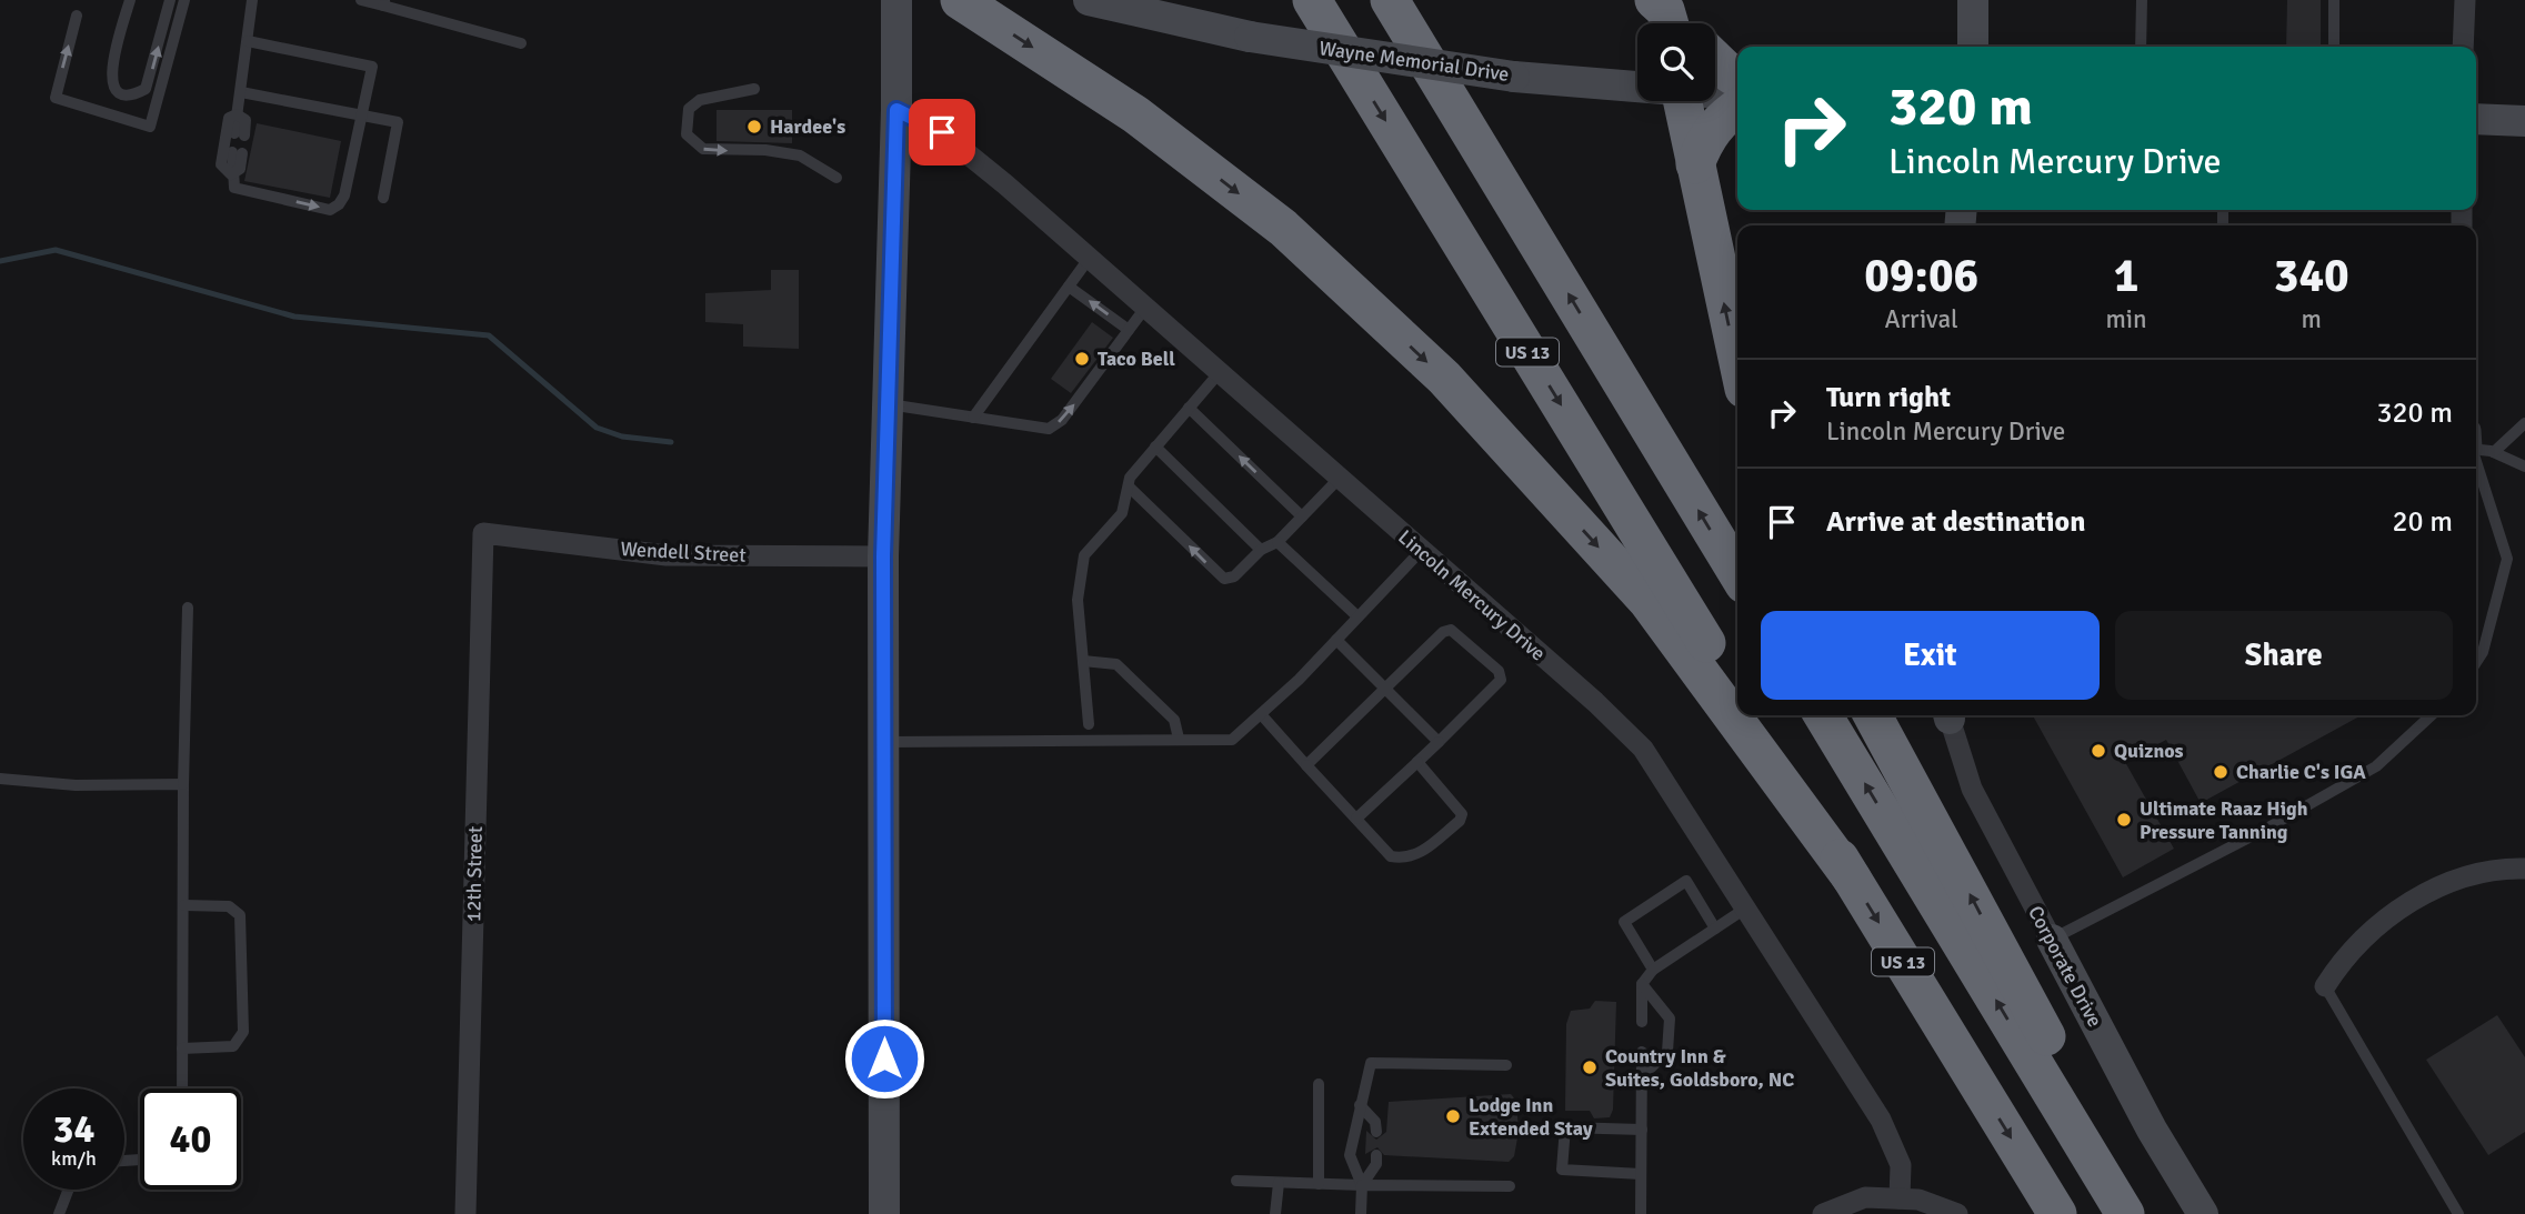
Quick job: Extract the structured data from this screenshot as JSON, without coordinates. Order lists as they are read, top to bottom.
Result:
{
  "streets": {
    "highway": ["US 13"],
    "street": [
      "Wayne Memorial Drive",
      "Wendell Street",
      "Lincoln Mercury Drive",
      "12th Street",
      "Corporate Drive"
    ]
  },
  "crossings": [
    ["Wendell Street", "12th Street"]
  ],
  "places": [
    "Hardee's",
    "Taco Bell",
    "Quiznos",
    "Charlie C's IGA",
    "Ultimate Raaz High Pressure Tanning",
    "Country Inn & Suites, Goldsboro, NC",
    "Lodge Inn Extended Stay"
  ],
  "page": {
    "turn": ["320 m", "Lincoln Mercury Drive"],
    "eta": [
      "09:06",
      "Arrival",
      "1",
      "min",
      "340",
      "m"
    ],
    "list": [
      {
        "name": "Turn right",
        "note": "Lincoln Mercury Drive",
        "value": "320 m"
      },
      {
        "name": "Arrive at destination",
        "value": "20 m"
      }
    ],
    "buttons": ["Exit", "Share"],
    "speed": "34 km/h",
    "limit": "40"
  }
}
